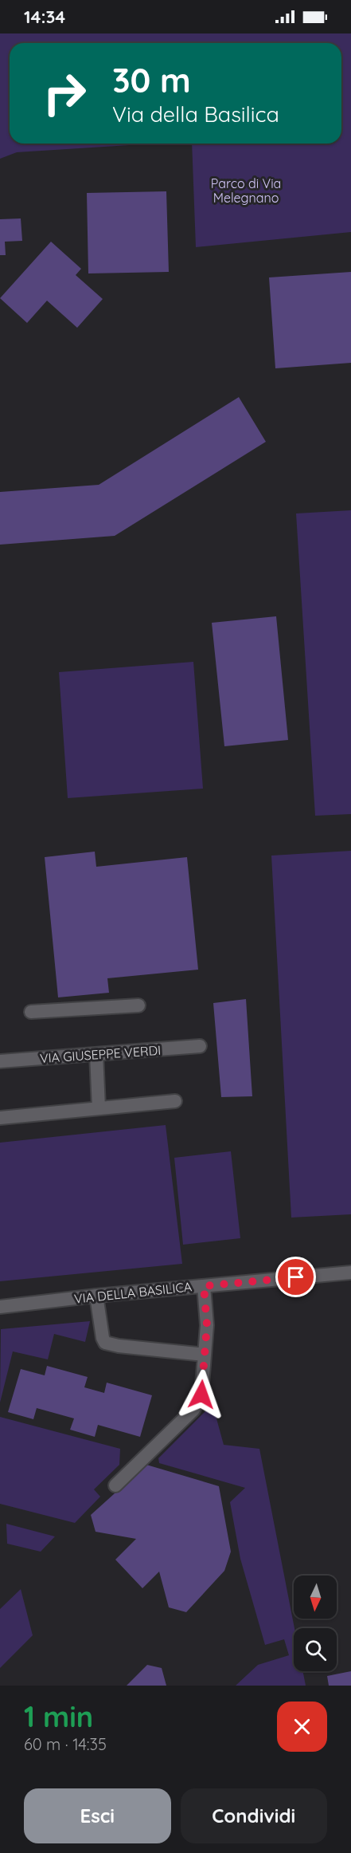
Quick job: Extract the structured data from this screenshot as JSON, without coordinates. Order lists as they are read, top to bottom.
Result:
{
  "streets": {
    "street": ["VIA GIUSEPPE VERDI", "VIA DELLA BASILICA"]
  },
  "parks": ["Parco di Via Melegnano"],
  "north": "bottom",
  "page": {
    "status": "14:34",
    "turn": ["30 m", "Via della Basilica"],
    "heading": ["1 min", "60 m · 14:35"],
    "buttons": ["Esci", "Condividi"]
  }
}
